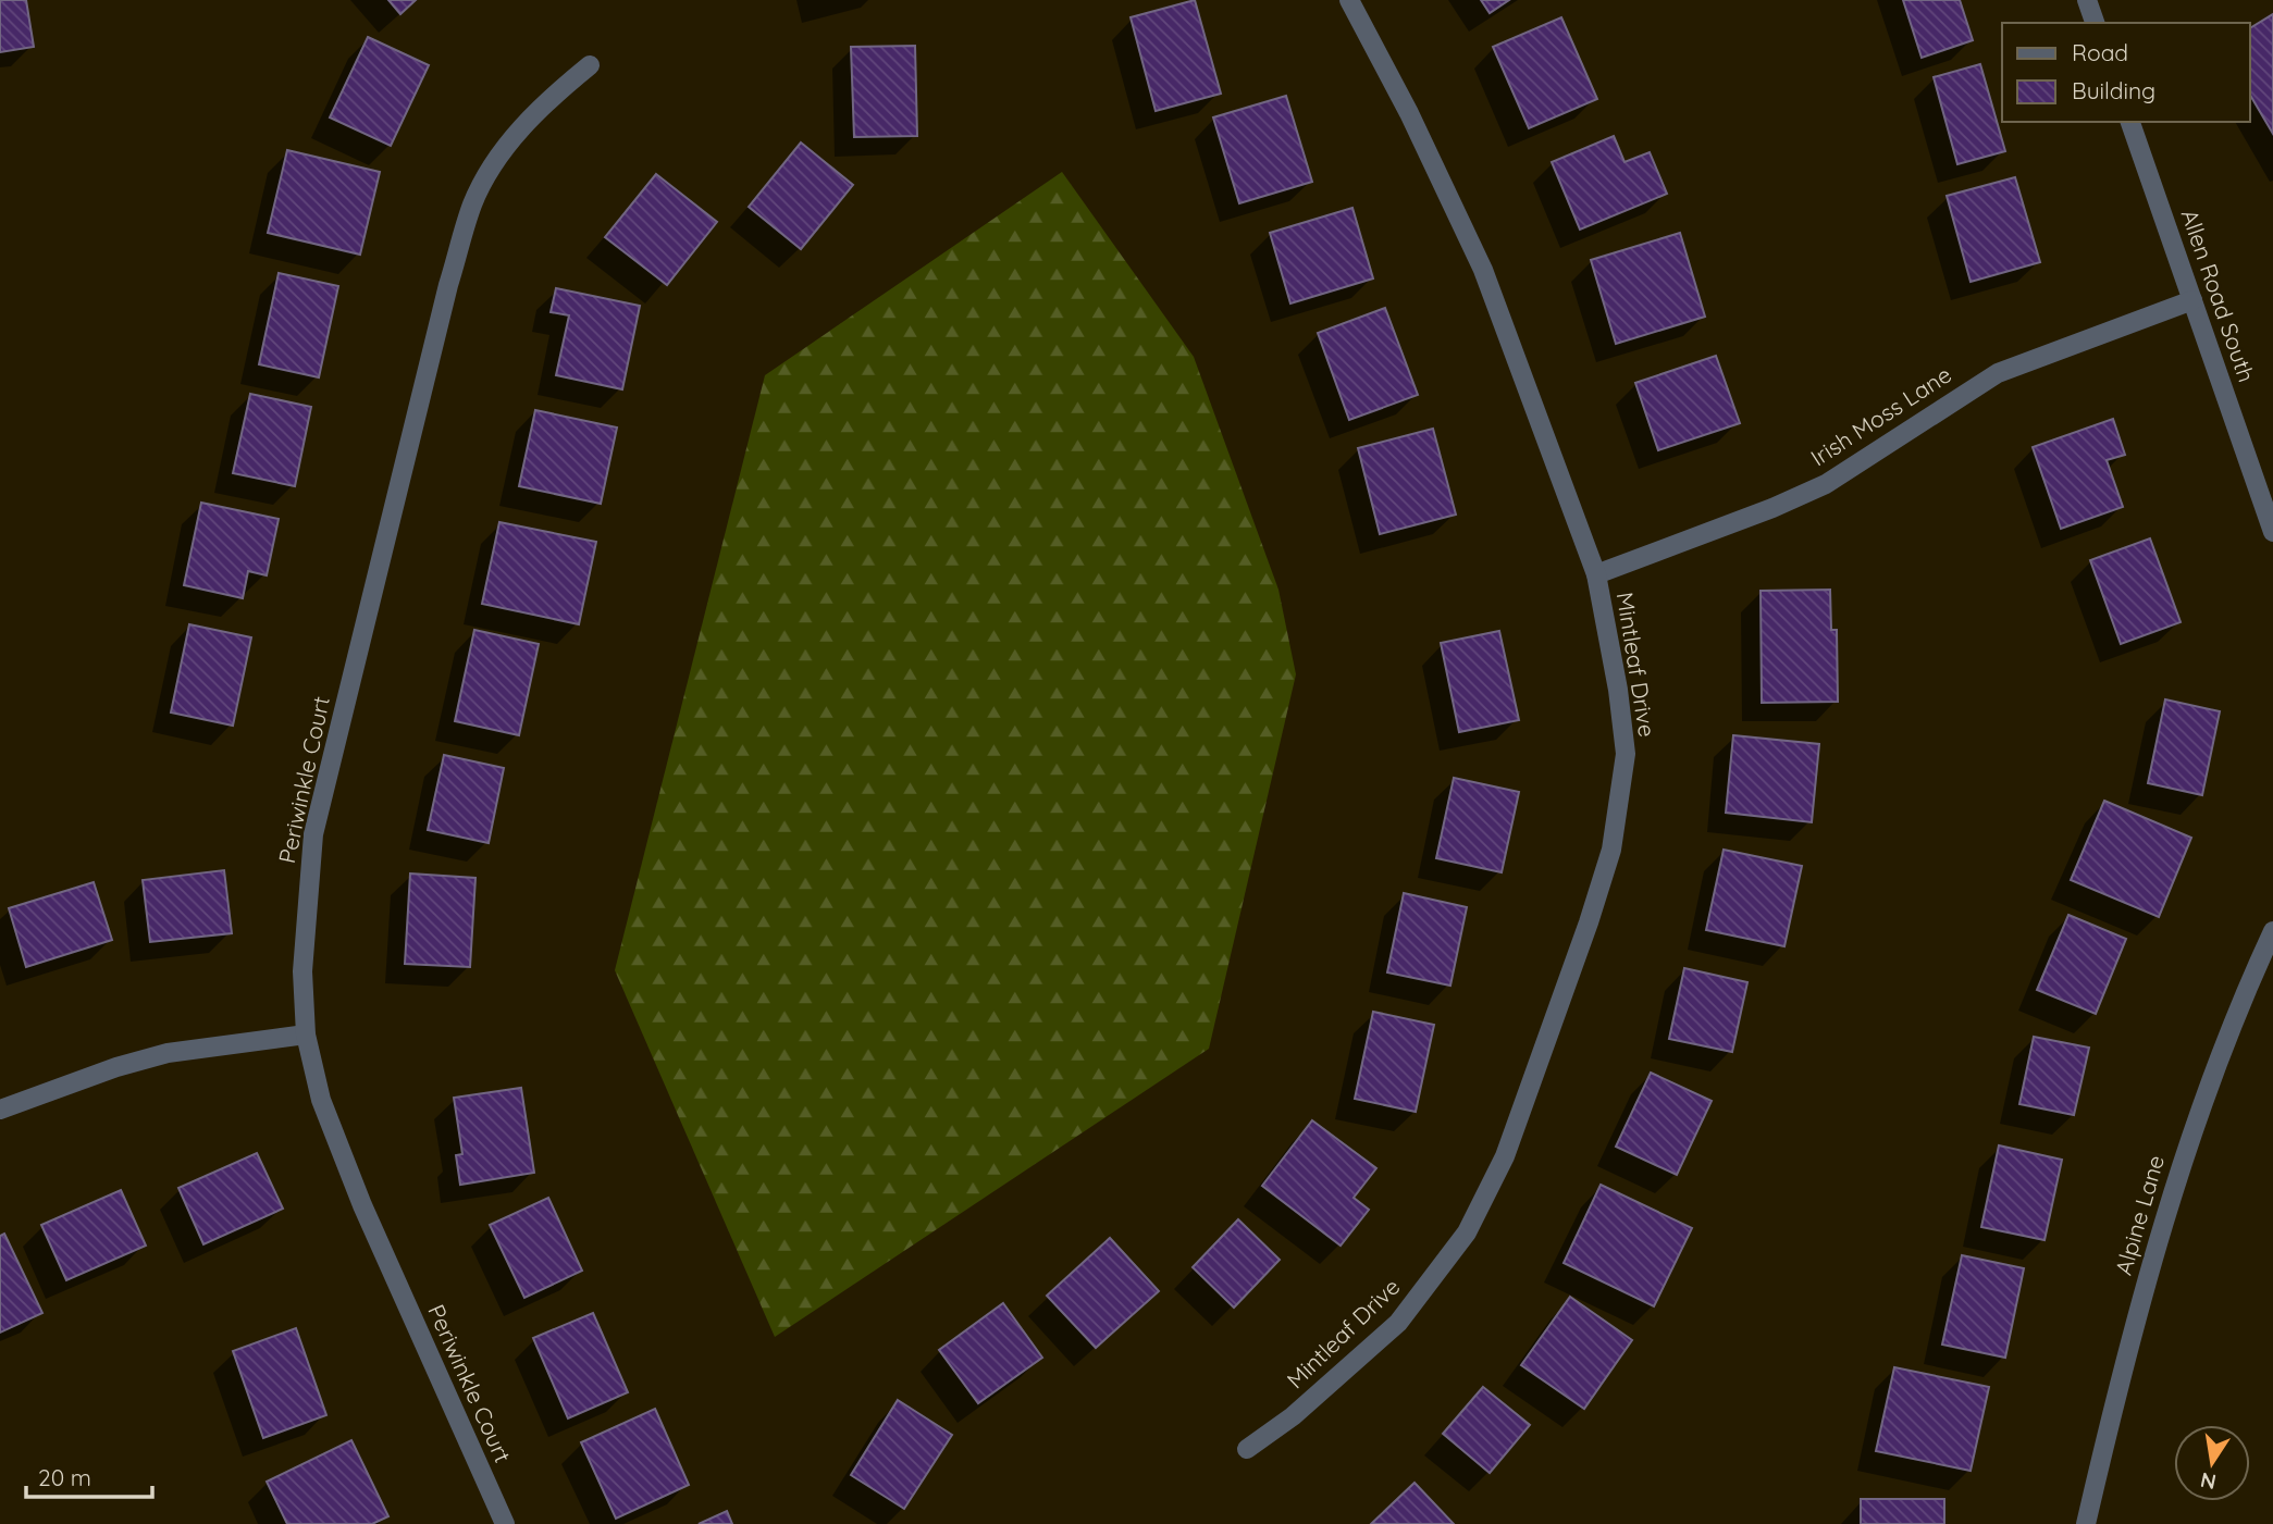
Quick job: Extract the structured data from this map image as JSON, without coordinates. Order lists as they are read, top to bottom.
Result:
{
  "streets": {
    "street": [
      "Allen Road South",
      "Irish Moss Lane",
      "Mintleaf Drive",
      "Periwinkle Court",
      "Alpine Lane"
    ]
  },
  "crossings": [
    ["Allen Road South", "Irish Moss Lane"],
    ["Irish Moss Lane", "Mintleaf Drive"]
  ],
  "legend": ["Road", "Building"],
  "scale_bar": "20 m",
  "north": "bottom"
}
